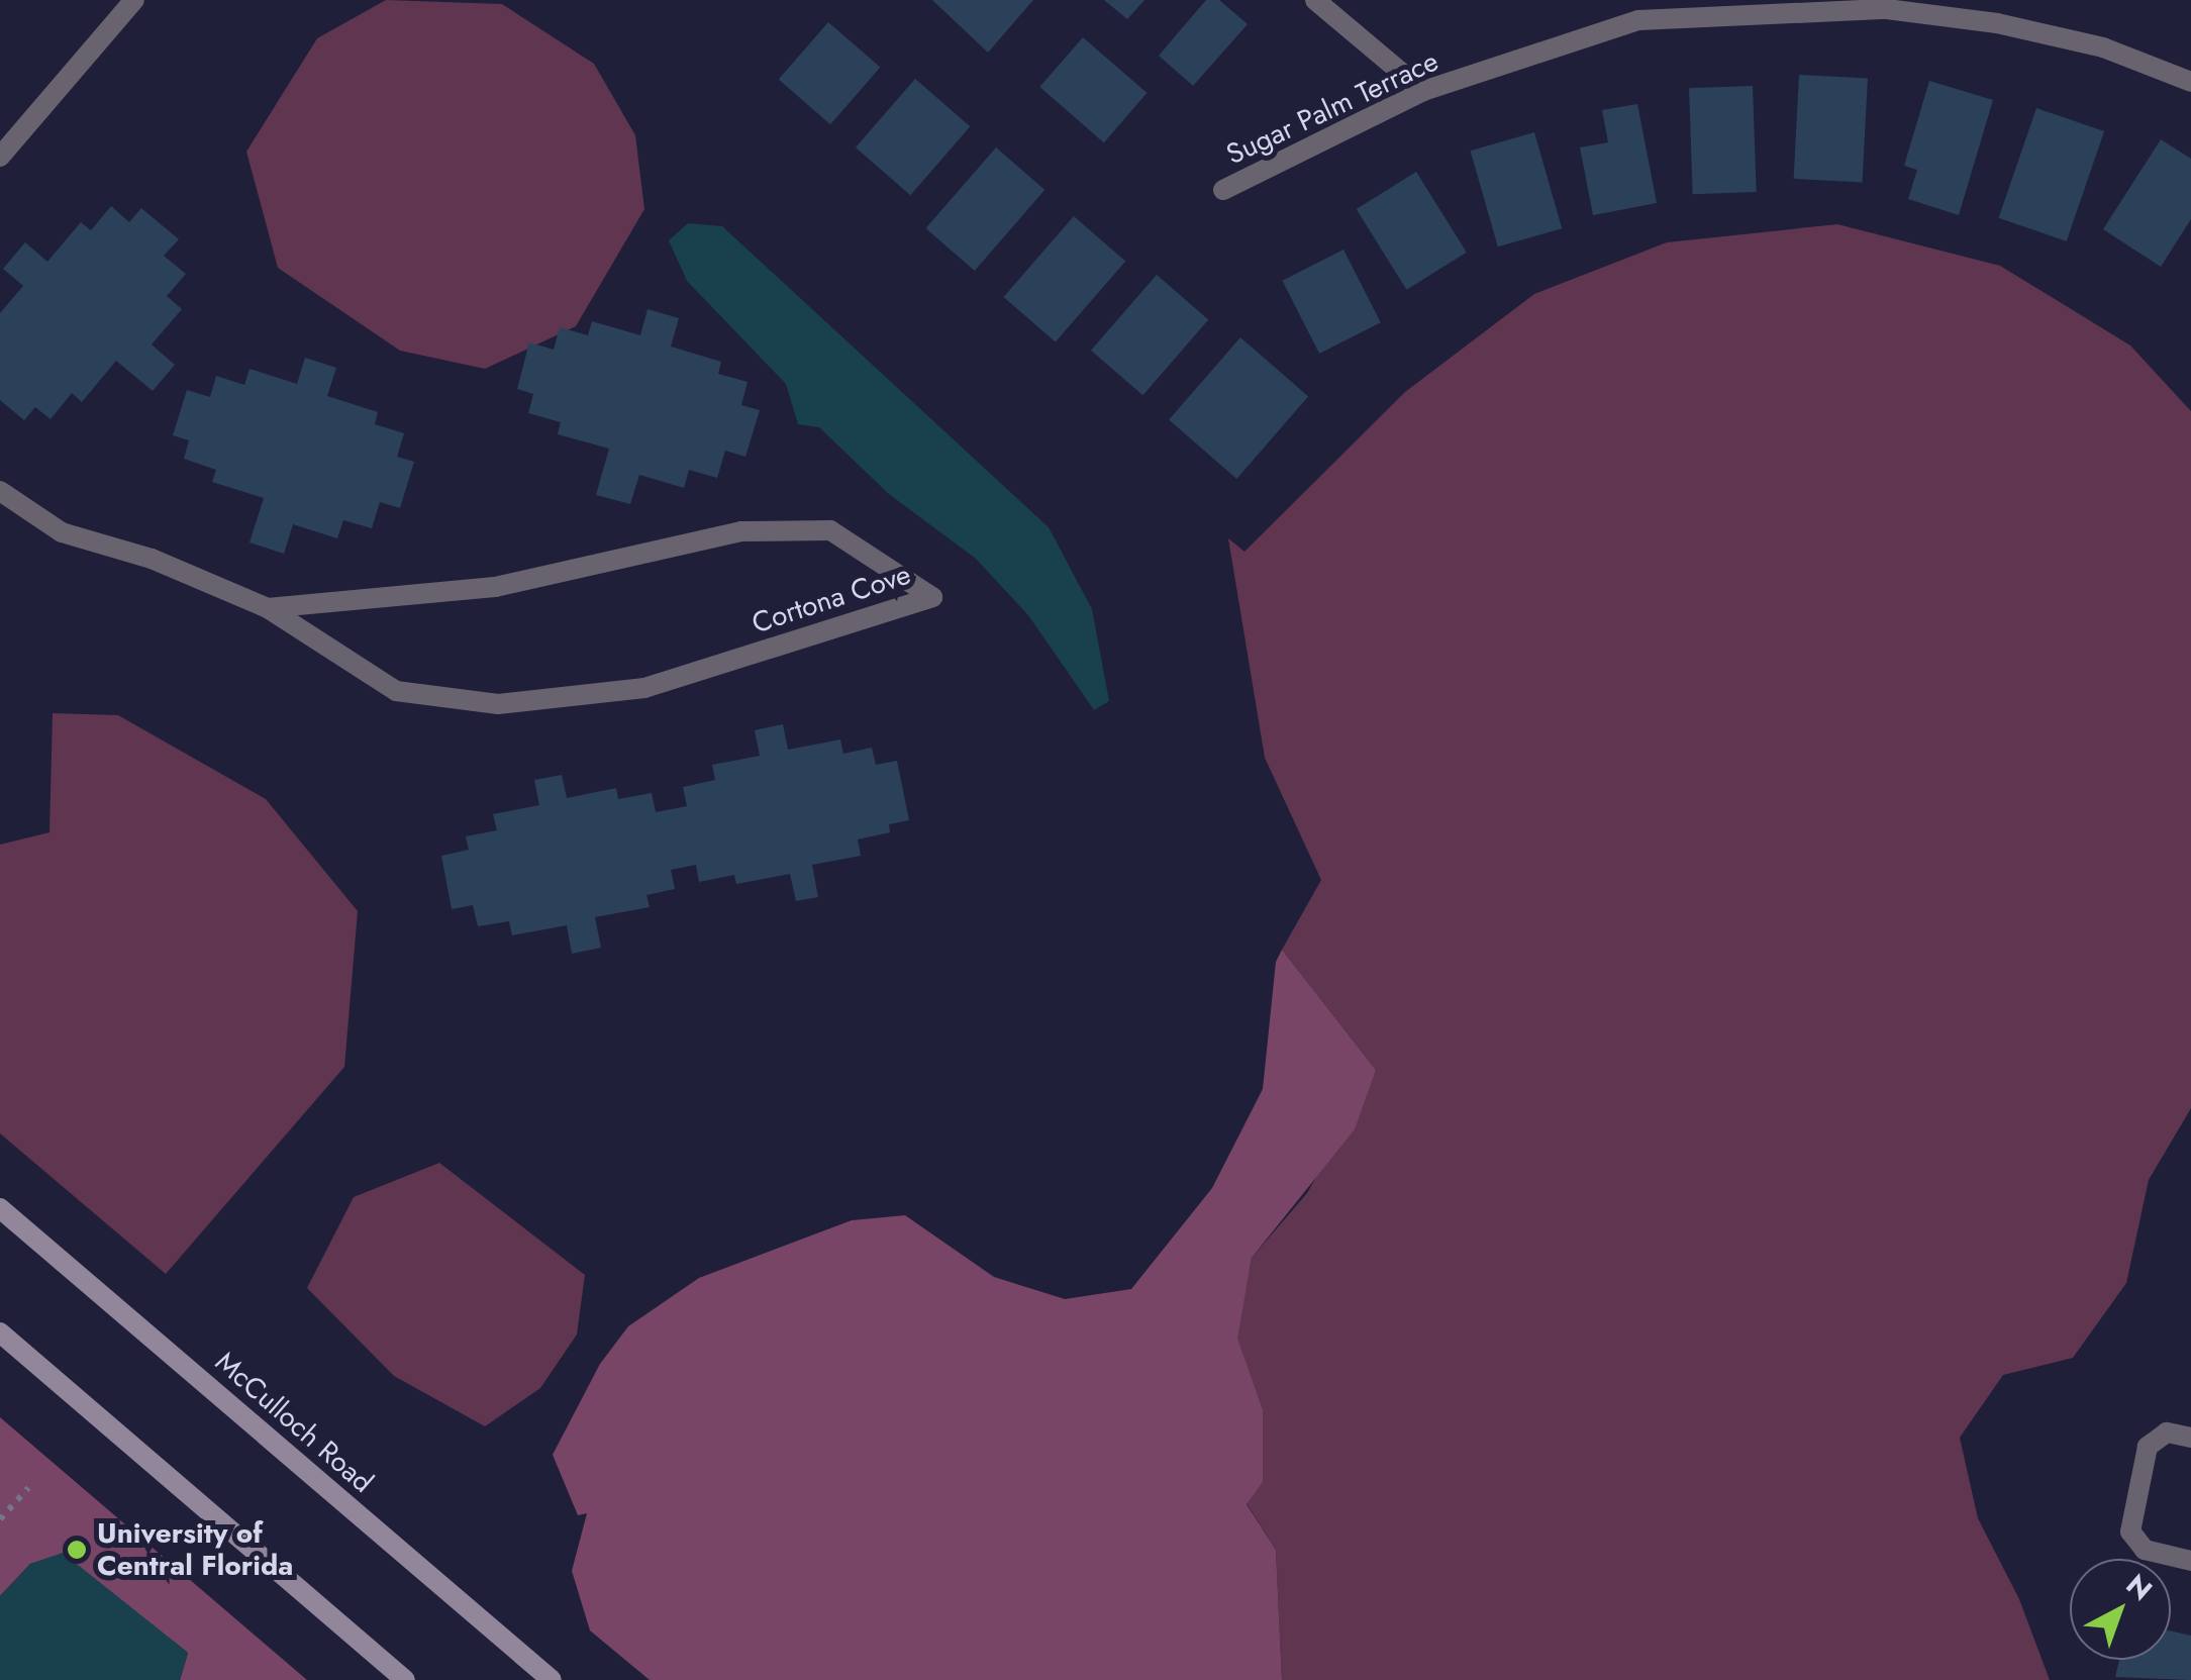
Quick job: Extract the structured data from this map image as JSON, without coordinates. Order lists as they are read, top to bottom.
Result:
{
  "streets": {
    "main road": ["McCulloch Road"],
    "street": ["Sugar Palm Terrace", "Cortona Cove"]
  },
  "places": ["University of Central Florida"],
  "north": "top right"
}
